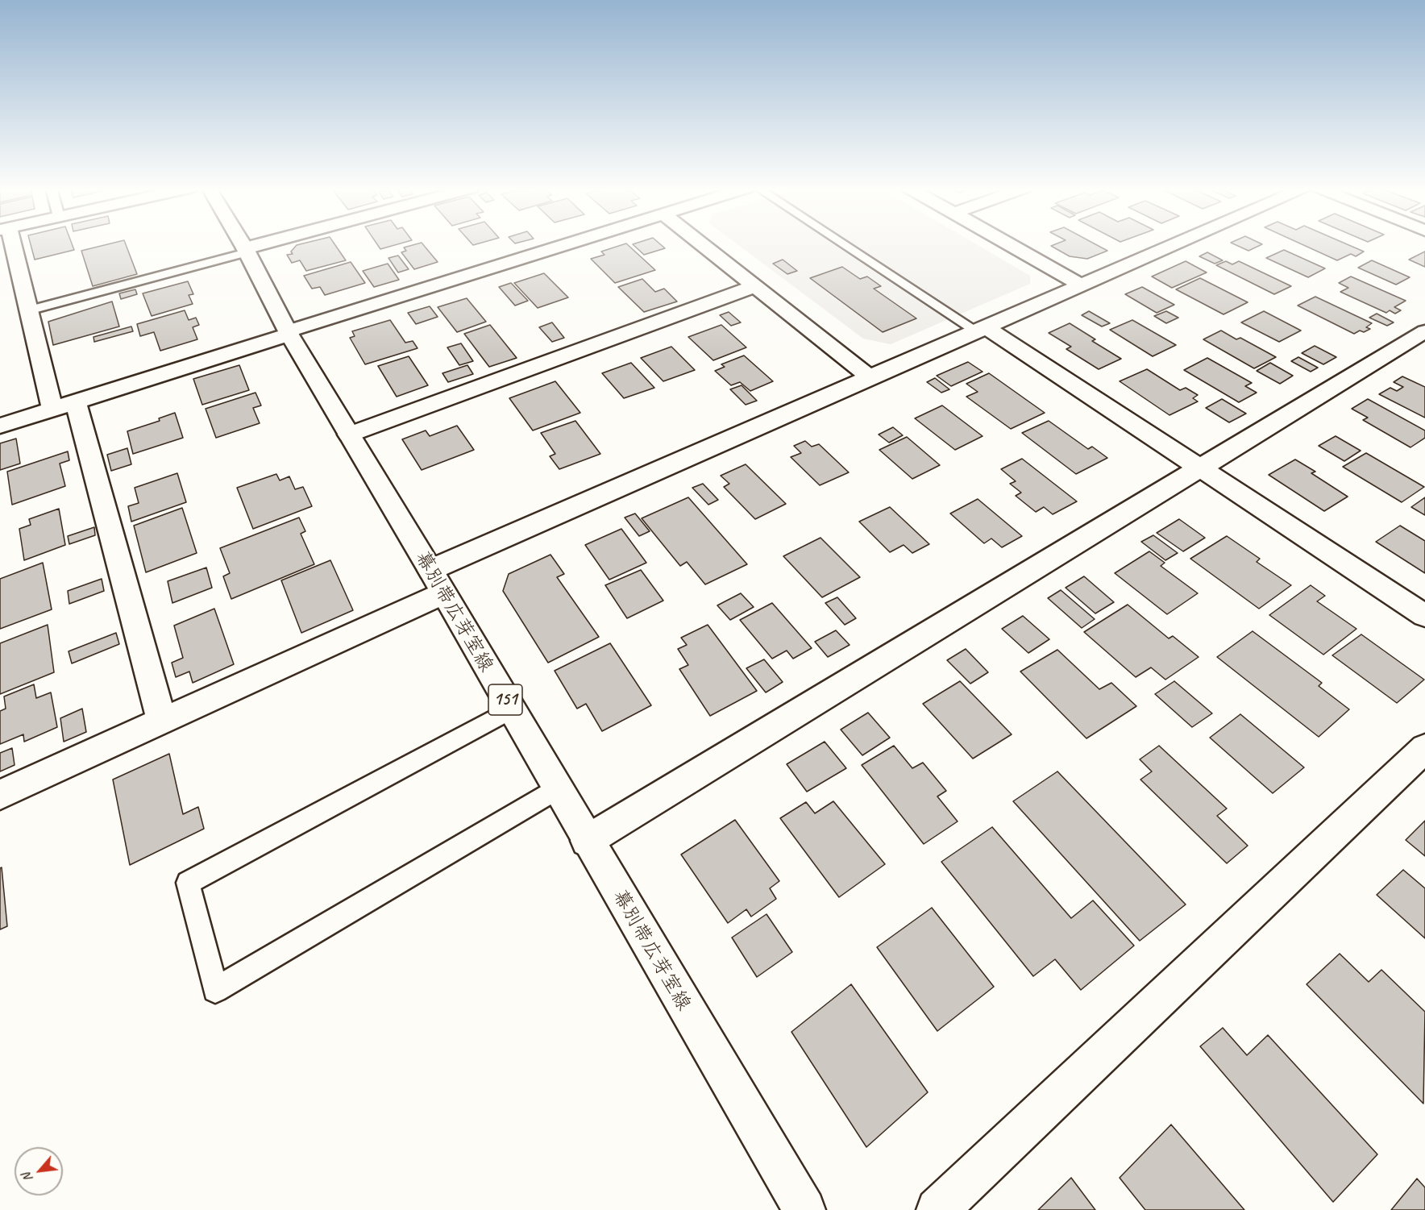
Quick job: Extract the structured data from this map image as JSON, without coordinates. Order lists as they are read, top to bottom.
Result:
{
  "streets": {
    "street": ["幕別帯広芽室線", "151"]
  },
  "north": "bottom left"
}
